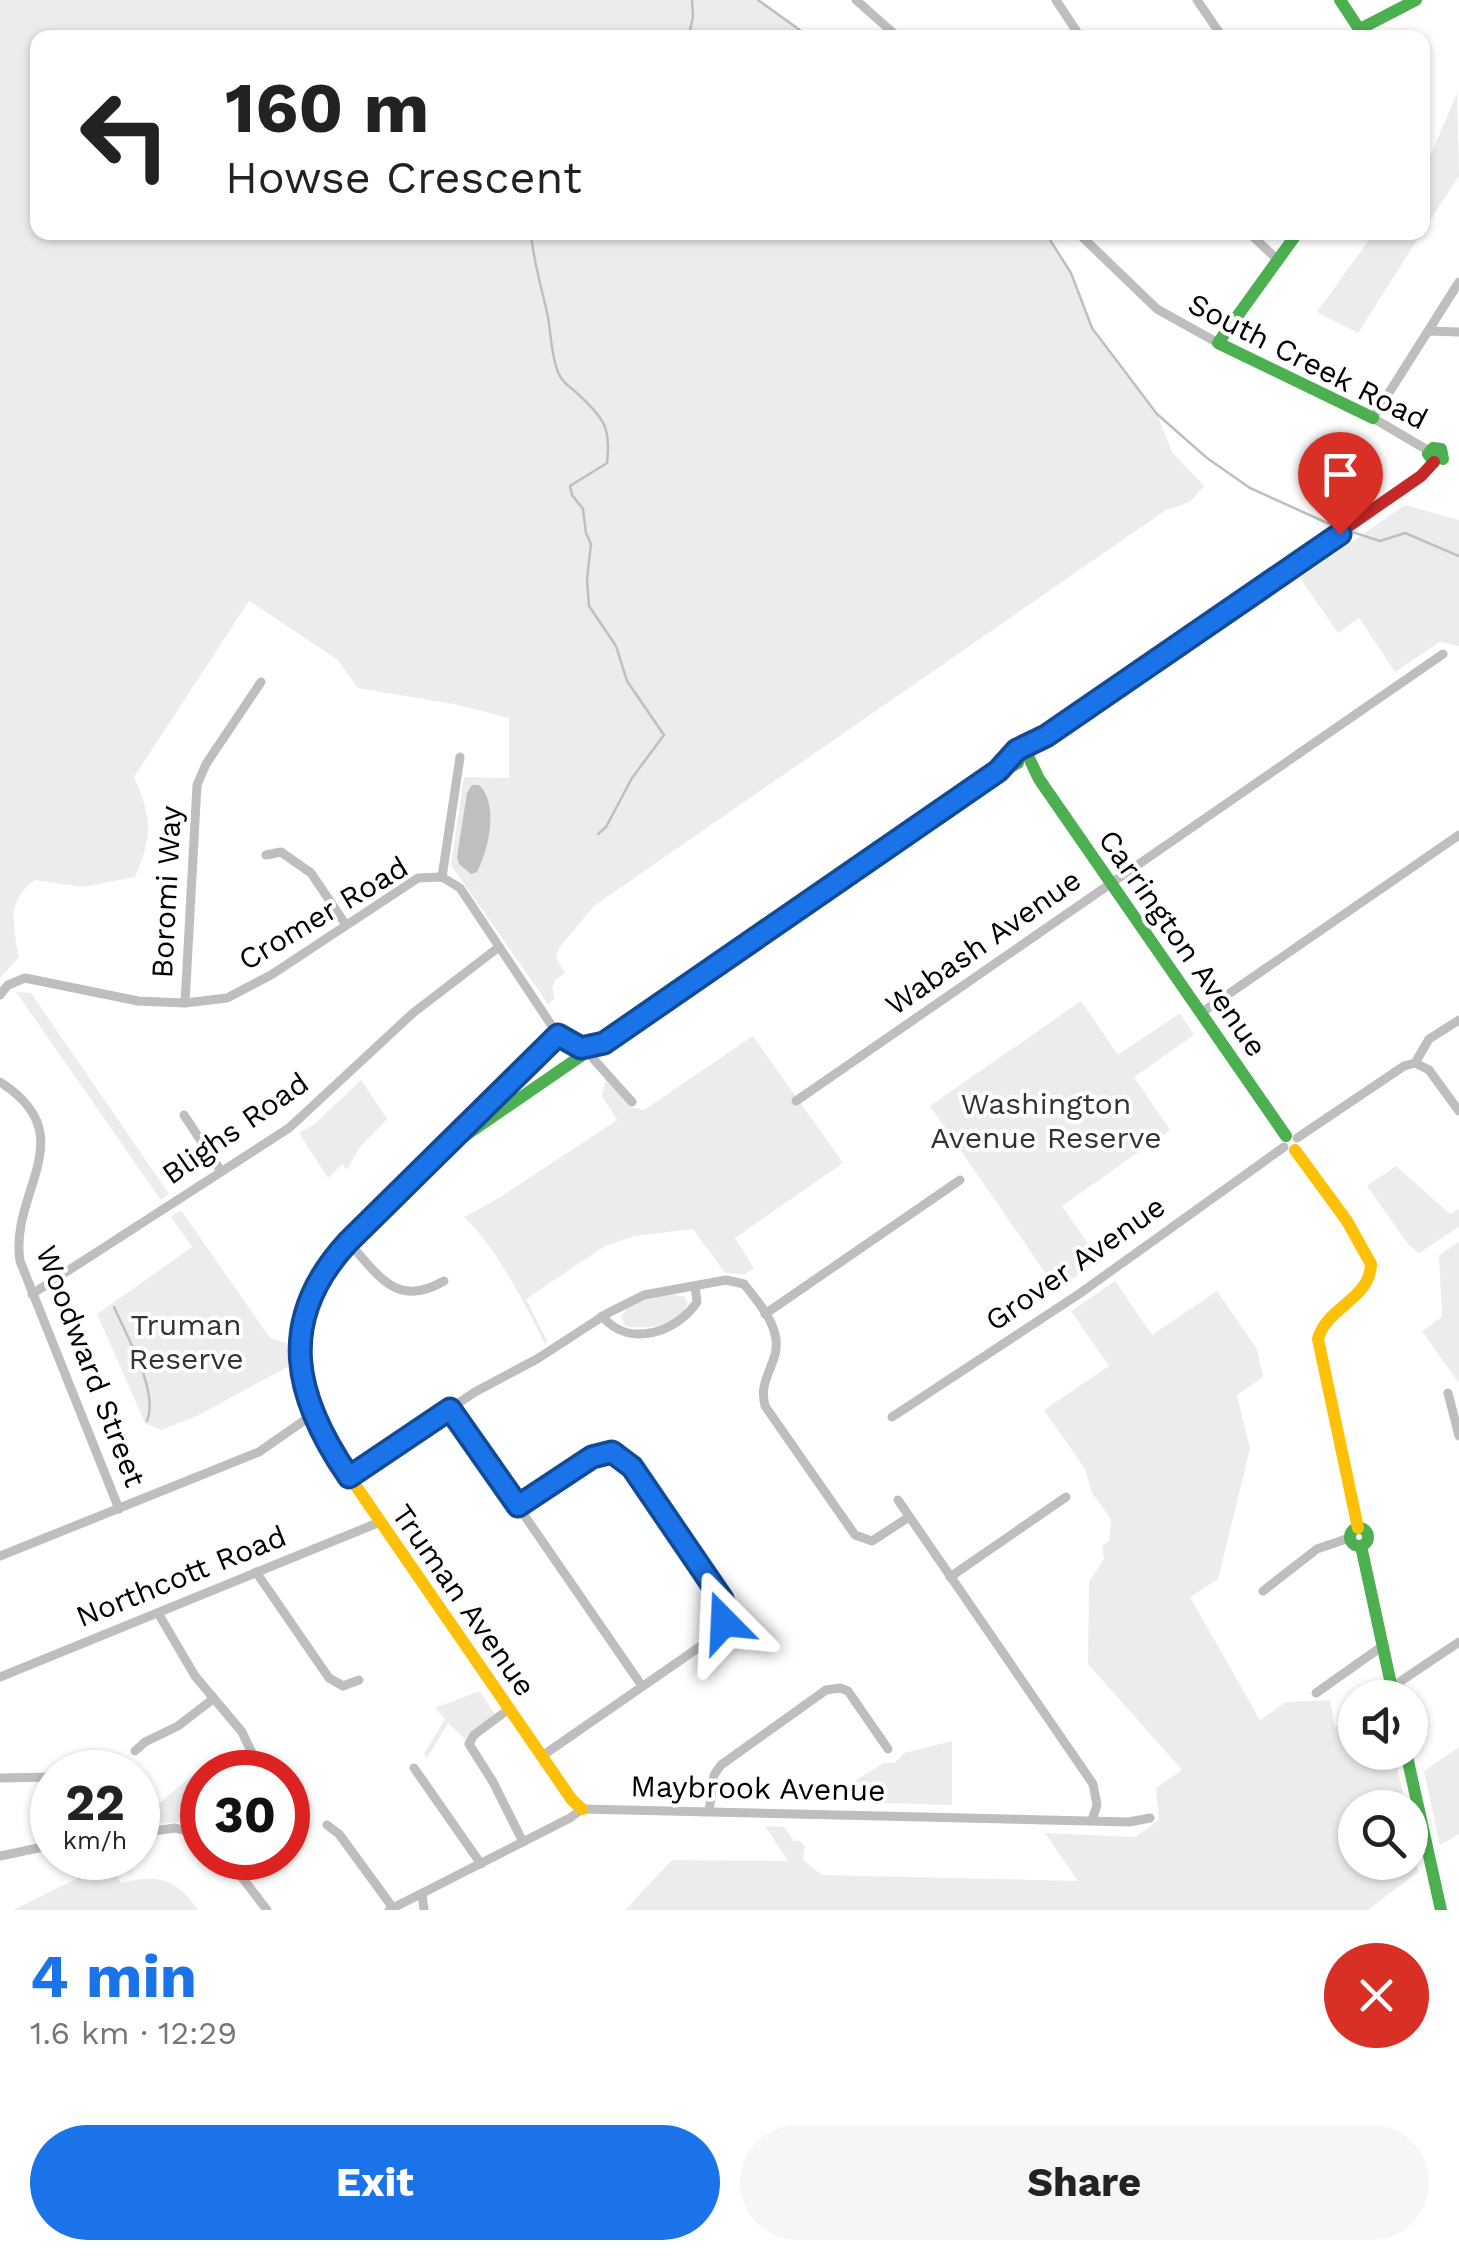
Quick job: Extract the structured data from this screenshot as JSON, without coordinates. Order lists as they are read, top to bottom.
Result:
{
  "streets": {
    "street": [
      "South Creek Road",
      "Boromi Way",
      "Cromer Road",
      "Wabash Avenue",
      "Carrington Avenue",
      "Blighs Road",
      "Grover Avenue",
      "Woodward Street",
      "Northcott Road",
      "Truman Avenue",
      "Maybrook Avenue"
    ]
  },
  "crossings": [
    ["Boromi Way", "Cromer Road"],
    ["Cromer Road", "Blighs Road"],
    ["Wabash Avenue", "Carrington Avenue"],
    ["Carrington Avenue", "Grover Avenue"],
    ["Blighs Road", "Woodward Street"],
    ["Northcott Road", "Truman Avenue"],
    ["Truman Avenue", "Maybrook Avenue"]
  ],
  "parks": ["Washington Avenue Reserve", "Truman Reserve"],
  "page": {
    "turn": ["160 m", "Howse Crescent"],
    "speed": "22 km/h",
    "limit": "30",
    "heading": ["4 min", "1.6 km · 12:29"],
    "buttons": ["Exit", "Share"]
  }
}
